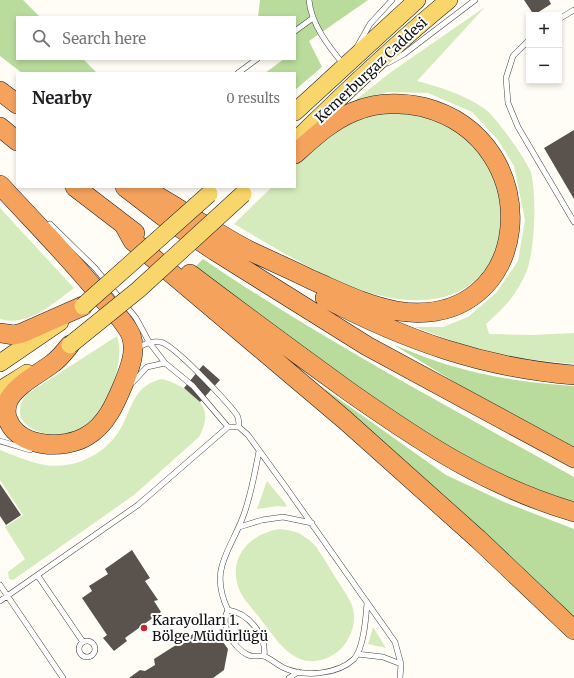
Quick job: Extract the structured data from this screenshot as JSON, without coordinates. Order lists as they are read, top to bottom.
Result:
{
  "streets": {
    "main road": ["Kemerburgaz Caddesi"]
  },
  "places": ["Karayolları 1. Bölge Müdürlüğü"],
  "page": {
    "map_buttons": ["+", "−"],
    "search": "Search here",
    "heading": ["Nearby", "0 results"]
  }
}
